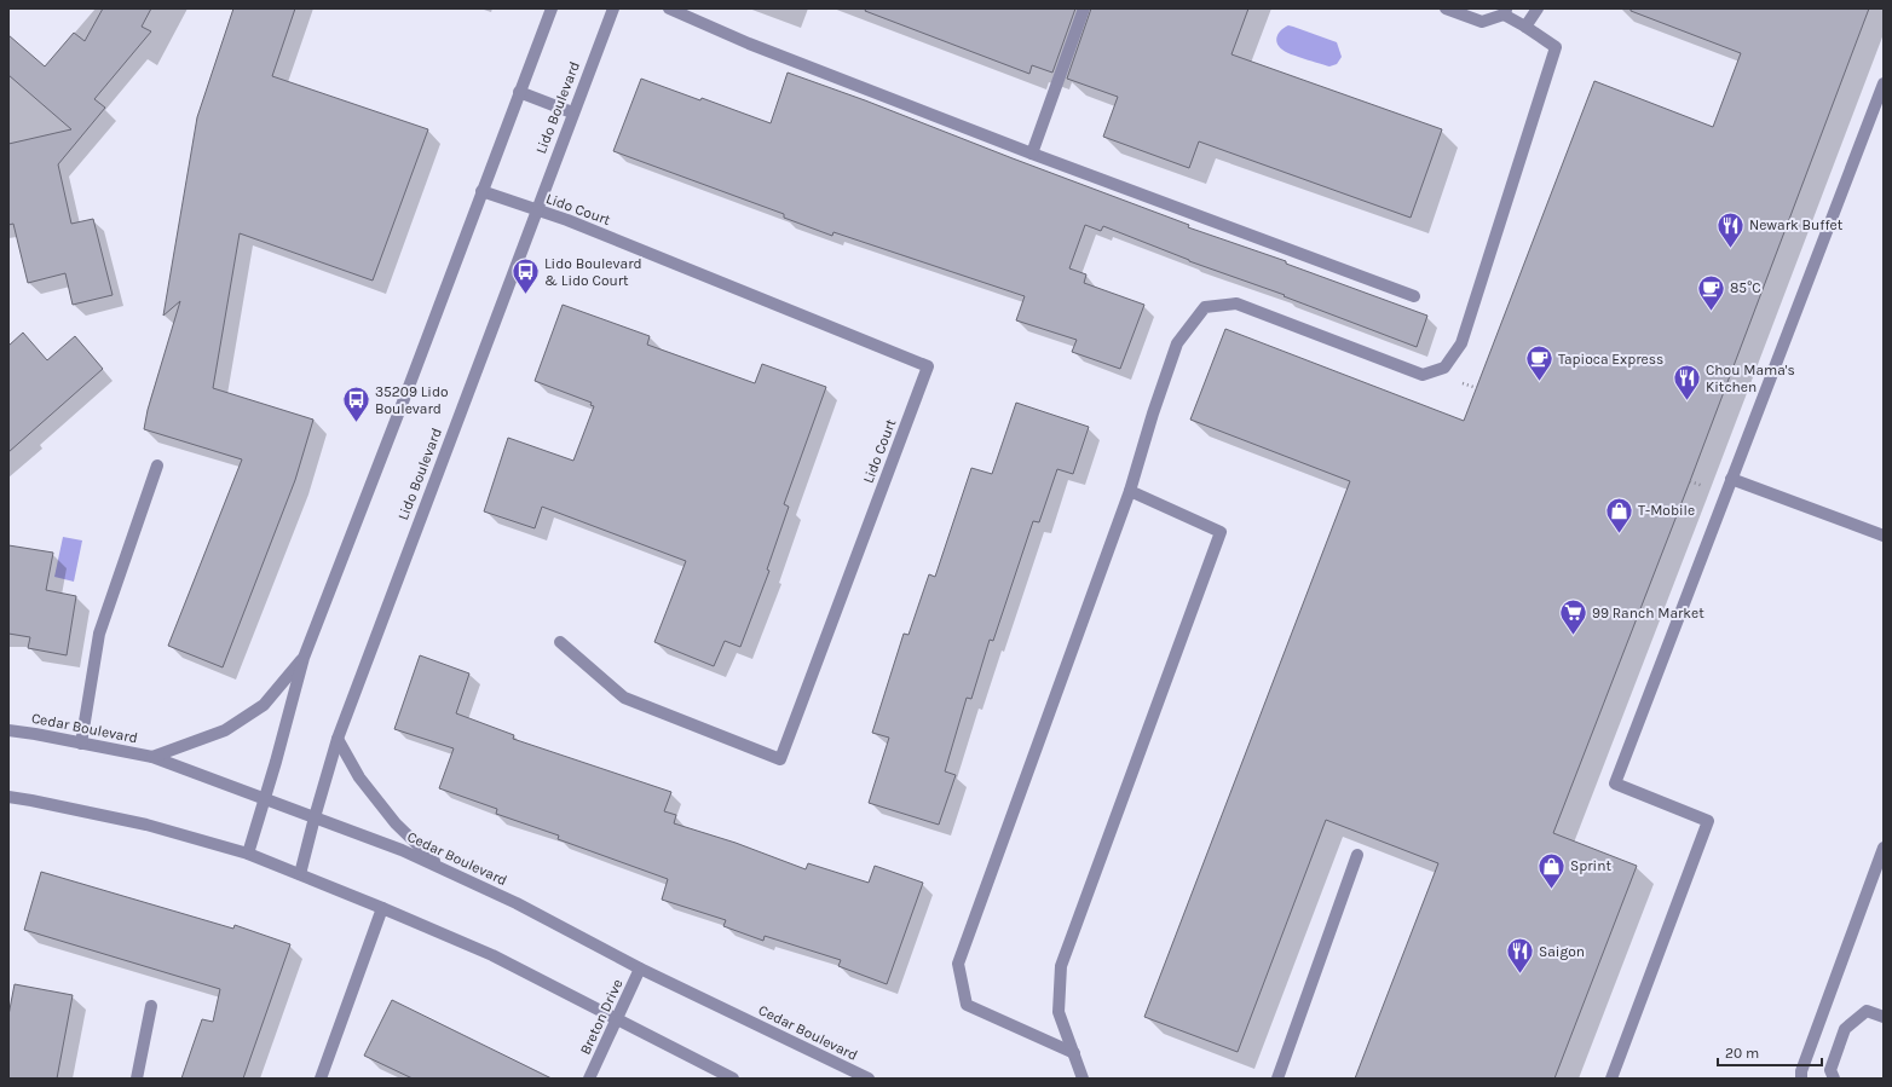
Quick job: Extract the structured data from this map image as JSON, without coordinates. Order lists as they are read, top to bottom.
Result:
{
  "streets": {
    "street": [
      "Lido Boulevard",
      "Lido Court",
      "Cedar Boulevard",
      "Breton Drive"
    ]
  },
  "crossings": [
    ["Lido Boulevard", "Lido Court"],
    ["Lido Boulevard", "Cedar Boulevard"],
    ["Cedar Boulevard", "Breton Drive"]
  ],
  "places": {
    "restaurant": ["Newark Buffet", "Chou Mama's Kitchen", "Saigon"],
    "bus stop": ["Lido Boulevard & Lido Court", "35209 Lido Boulevard"],
    "cafe": ["85°C", "Tapioca Express"],
    "shop": ["T-Mobile", "Sprint"],
    "supermarket": ["99 Ranch Market"]
  },
  "scale_bar": "20 m"
}
